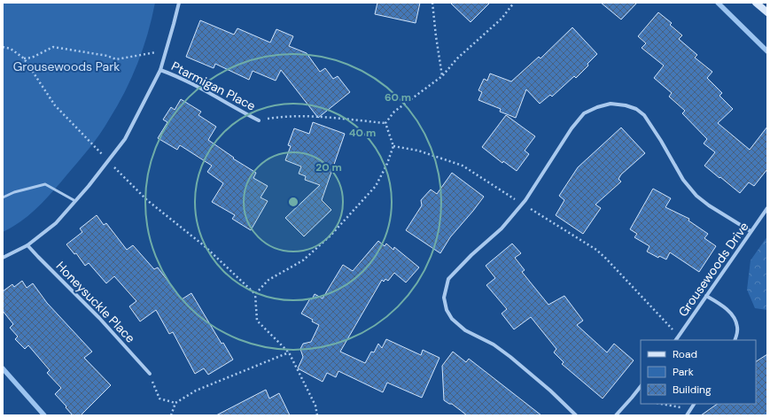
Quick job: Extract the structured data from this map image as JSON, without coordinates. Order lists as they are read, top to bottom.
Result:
{
  "streets": {
    "street": ["Ptarmigan Place", "Grousewoods Drive", "Honeysuckle Place"]
  },
  "parks": ["Grousewoods Park"],
  "legend": ["Road", "Park", "Building"],
  "rings": ["60 m", "40 m", "20 m"]
}
